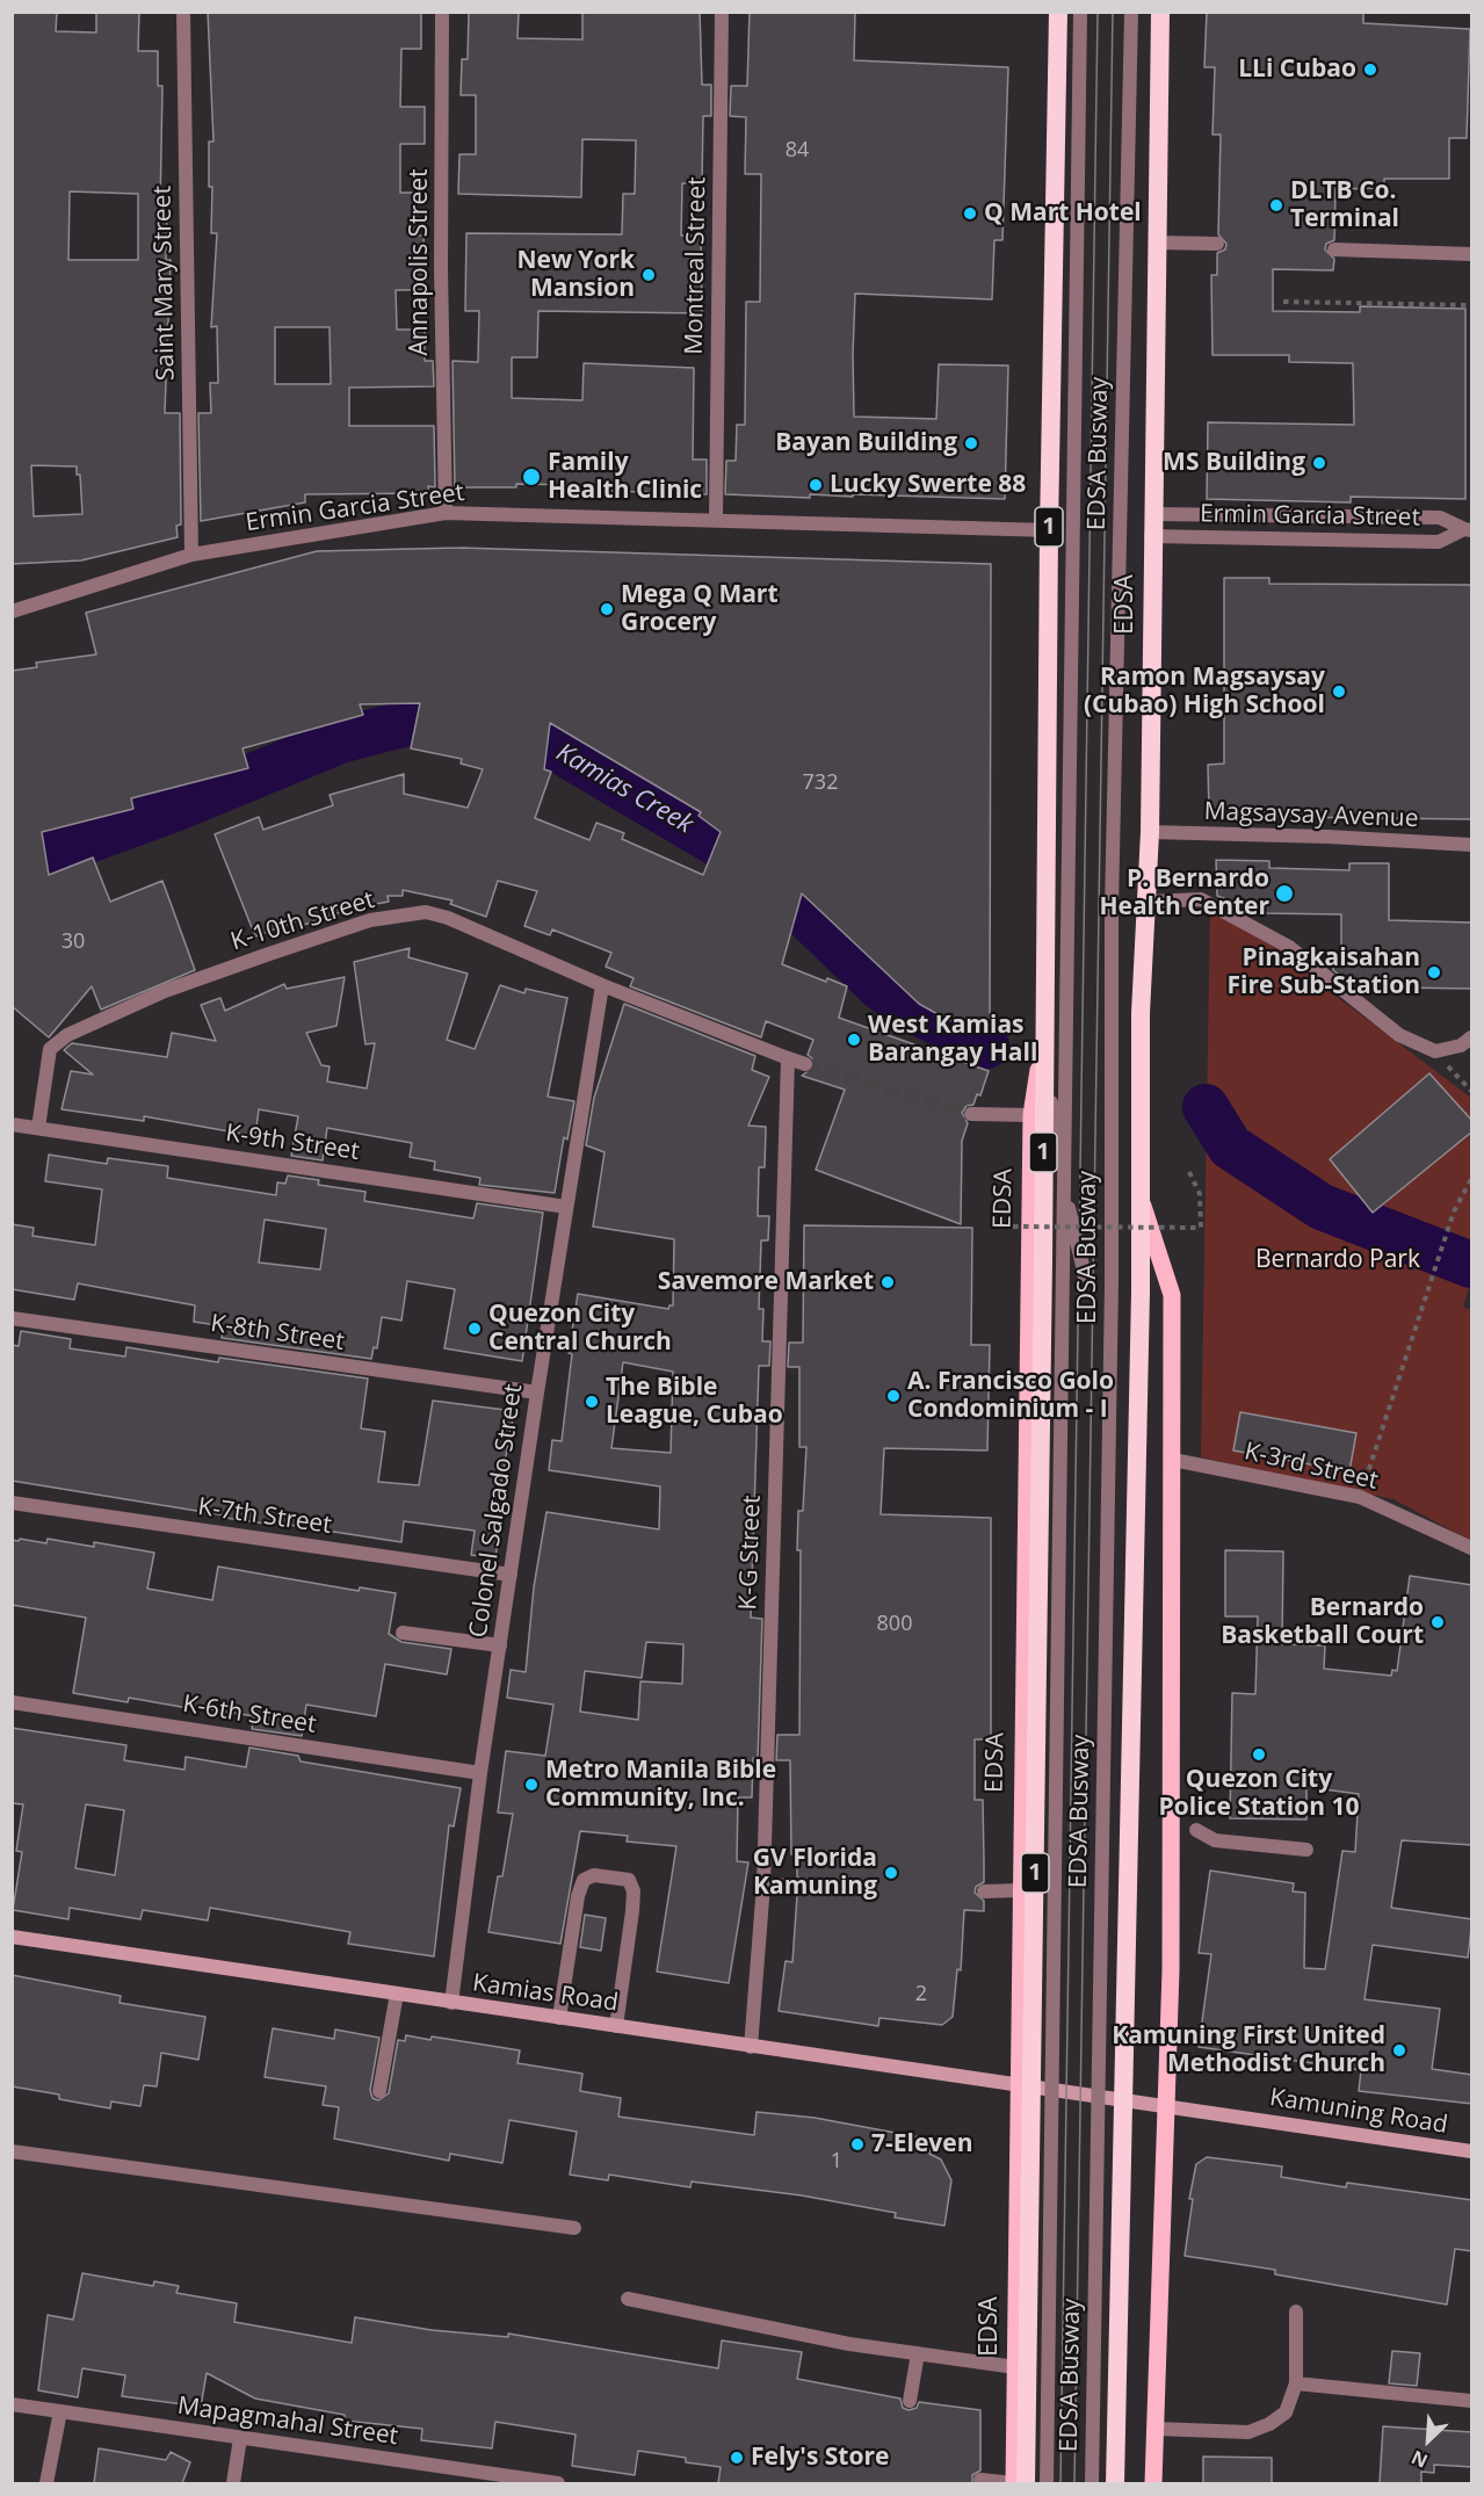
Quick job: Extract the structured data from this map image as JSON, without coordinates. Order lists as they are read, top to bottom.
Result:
{
  "streets": {
    "highway": ["1", "EDSA"],
    "main road": ["Kamias Road", "Kamuning Road"],
    "street": [
      "Annapolis Street",
      "Montreal Street",
      "Saint Mary Street",
      "EDSA Busway",
      "Ermin Garcia Street",
      "Magsaysay Avenue",
      "K-10th Street",
      "K-9th Street",
      "K-8th Street",
      "K-3rd Street",
      "Colonel Salgado Street",
      "K-7th Street",
      "K-G Street",
      "K-6th Street",
      "Mapagmahal Street"
    ]
  },
  "crossings": [
    ["Annapolis Street", "Ermin Garcia Street"],
    ["Montreal Street", "Ermin Garcia Street"],
    ["Saint Mary Street", "Ermin Garcia Street"],
    ["Ermin Garcia Street", "EDSA"],
    ["EDSA", "Magsaysay Avenue"],
    ["EDSA", "K-3rd Street"],
    ["EDSA", "Kamias Road"],
    ["EDSA", "Kamuning Road"],
    ["K-10th Street", "K-9th Street"],
    ["K-10th Street", "Colonel Salgado Street"],
    ["K-10th Street", "K-G Street"],
    ["K-9th Street", "Colonel Salgado Street"],
    ["K-8th Street", "Colonel Salgado Street"],
    ["Colonel Salgado Street", "K-7th Street"],
    ["Colonel Salgado Street", "K-6th Street"],
    ["Colonel Salgado Street", "Kamias Road"],
    ["K-G Street", "Kamias Road"],
    ["Kamias Road", "Kamuning Road"]
  ],
  "water": ["Kamias Creek"],
  "parks": ["Bernardo Park"],
  "places": [
    "LLi Cubao",
    "DLTB Co. Terminal",
    "Q Mart Hotel",
    "New York Mansion",
    "Bayan Building",
    "MS Building",
    "Family Health Clinic",
    "Lucky Swerte 88",
    "Mega Q Mart Grocery",
    "Ramon Magsaysay (Cubao) High School",
    "P. Bernardo Health Center",
    "Pinagkaisahan Fire Sub-Station",
    "West Kamias Barangay Hall",
    "Savemore Market",
    "Quezon City Central Church",
    "A. Francisco Golo Condominium - I",
    "The Bible League, Cubao",
    "Bernardo Basketball Court",
    "Quezon City Police Station 10",
    "Metro Manila Bible Community, Inc.",
    "GV Florida Kamuning",
    "Kamuning First United Methodist Church",
    "7-Eleven",
    "Fely's Store"
  ],
  "house_numbers": [
    "84",
    "732",
    "30",
    "800",
    "2",
    "1"
  ],
  "north": "bottom left"
}
